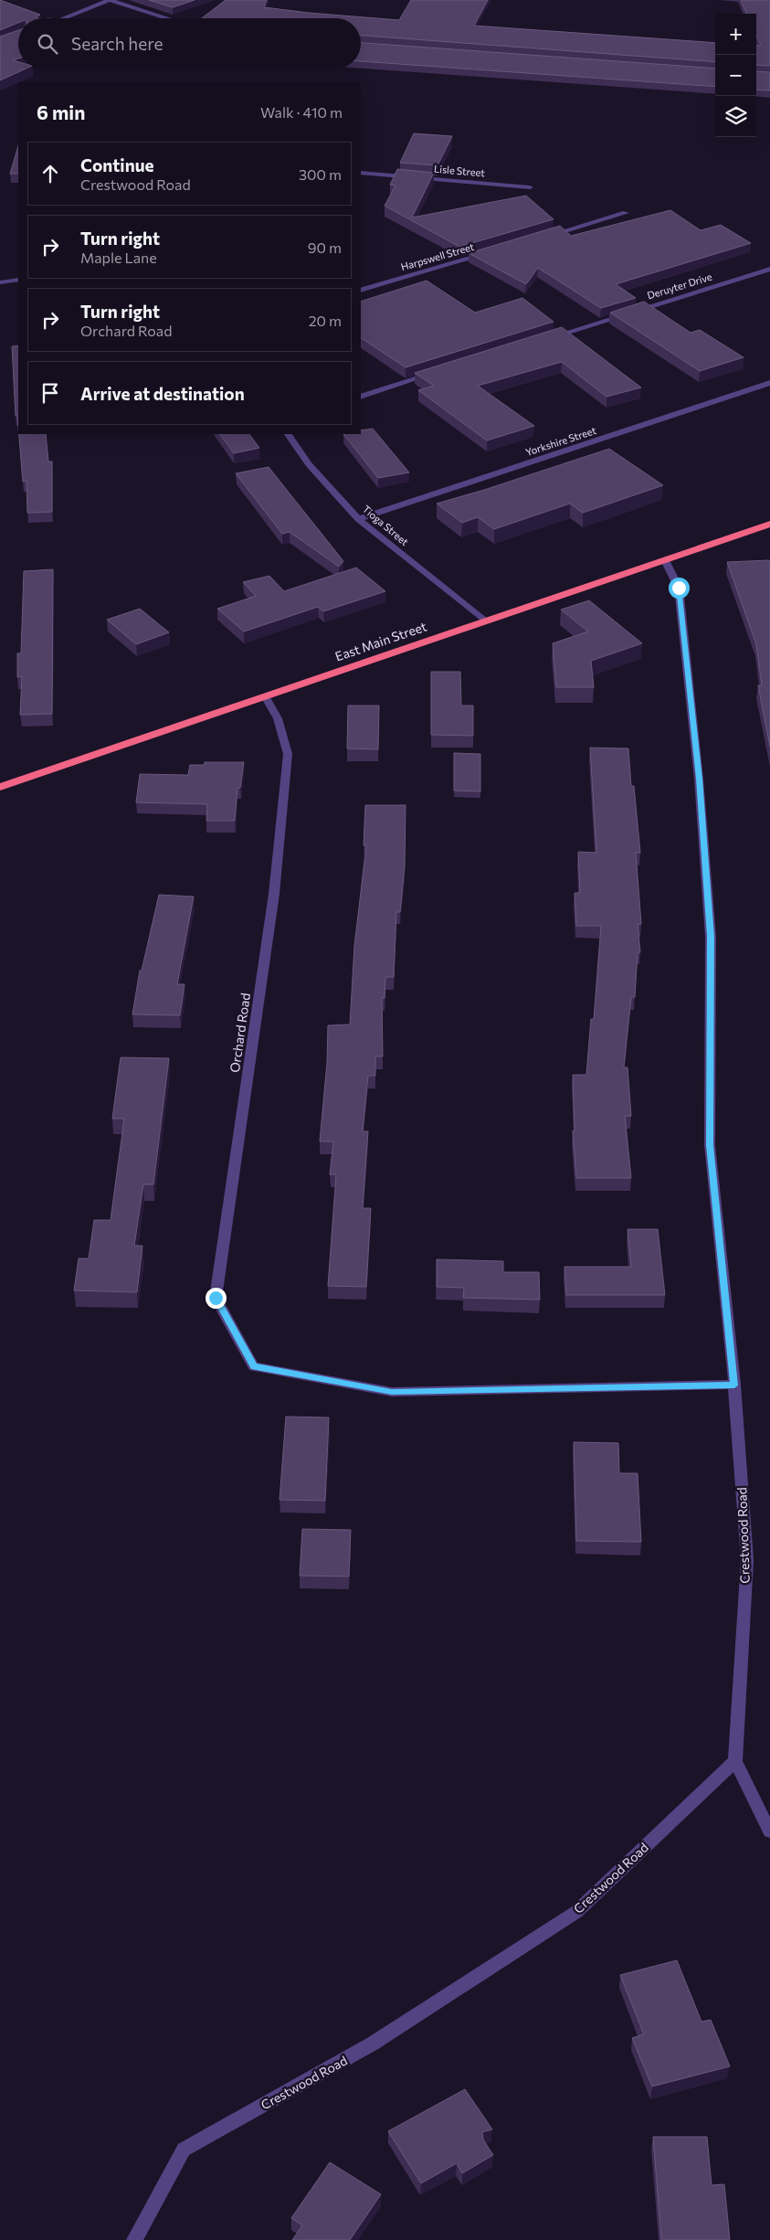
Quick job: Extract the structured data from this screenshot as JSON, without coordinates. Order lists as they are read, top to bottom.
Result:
{
  "streets": {
    "highway": ["East Main Street"],
    "street": [
      "Lisle Street",
      "Harpswell Street",
      "Deruyter Drive",
      "Yorkshire Street",
      "Tioga Street",
      "Orchard Road",
      "Crestwood Road"
    ]
  },
  "crossings": [
    ["Yorkshire Street", "Tioga Street"],
    ["Tioga Street", "East Main Street"],
    ["East Main Street", "Orchard Road"],
    ["East Main Street", "Crestwood Road"],
    ["Orchard Road", "Crestwood Road"]
  ],
  "page": {
    "map_buttons": ["+", "−"],
    "search": "Search here",
    "heading": ["6 min", "Walk · 410 m"],
    "list": [
      ["Continue", "Crestwood Road", "300 m"],
      ["Turn right", "Maple Lane", "90 m"],
      ["Turn right", "Orchard Road", "20 m"],
      "Arrive at destination"
    ]
  }
}
